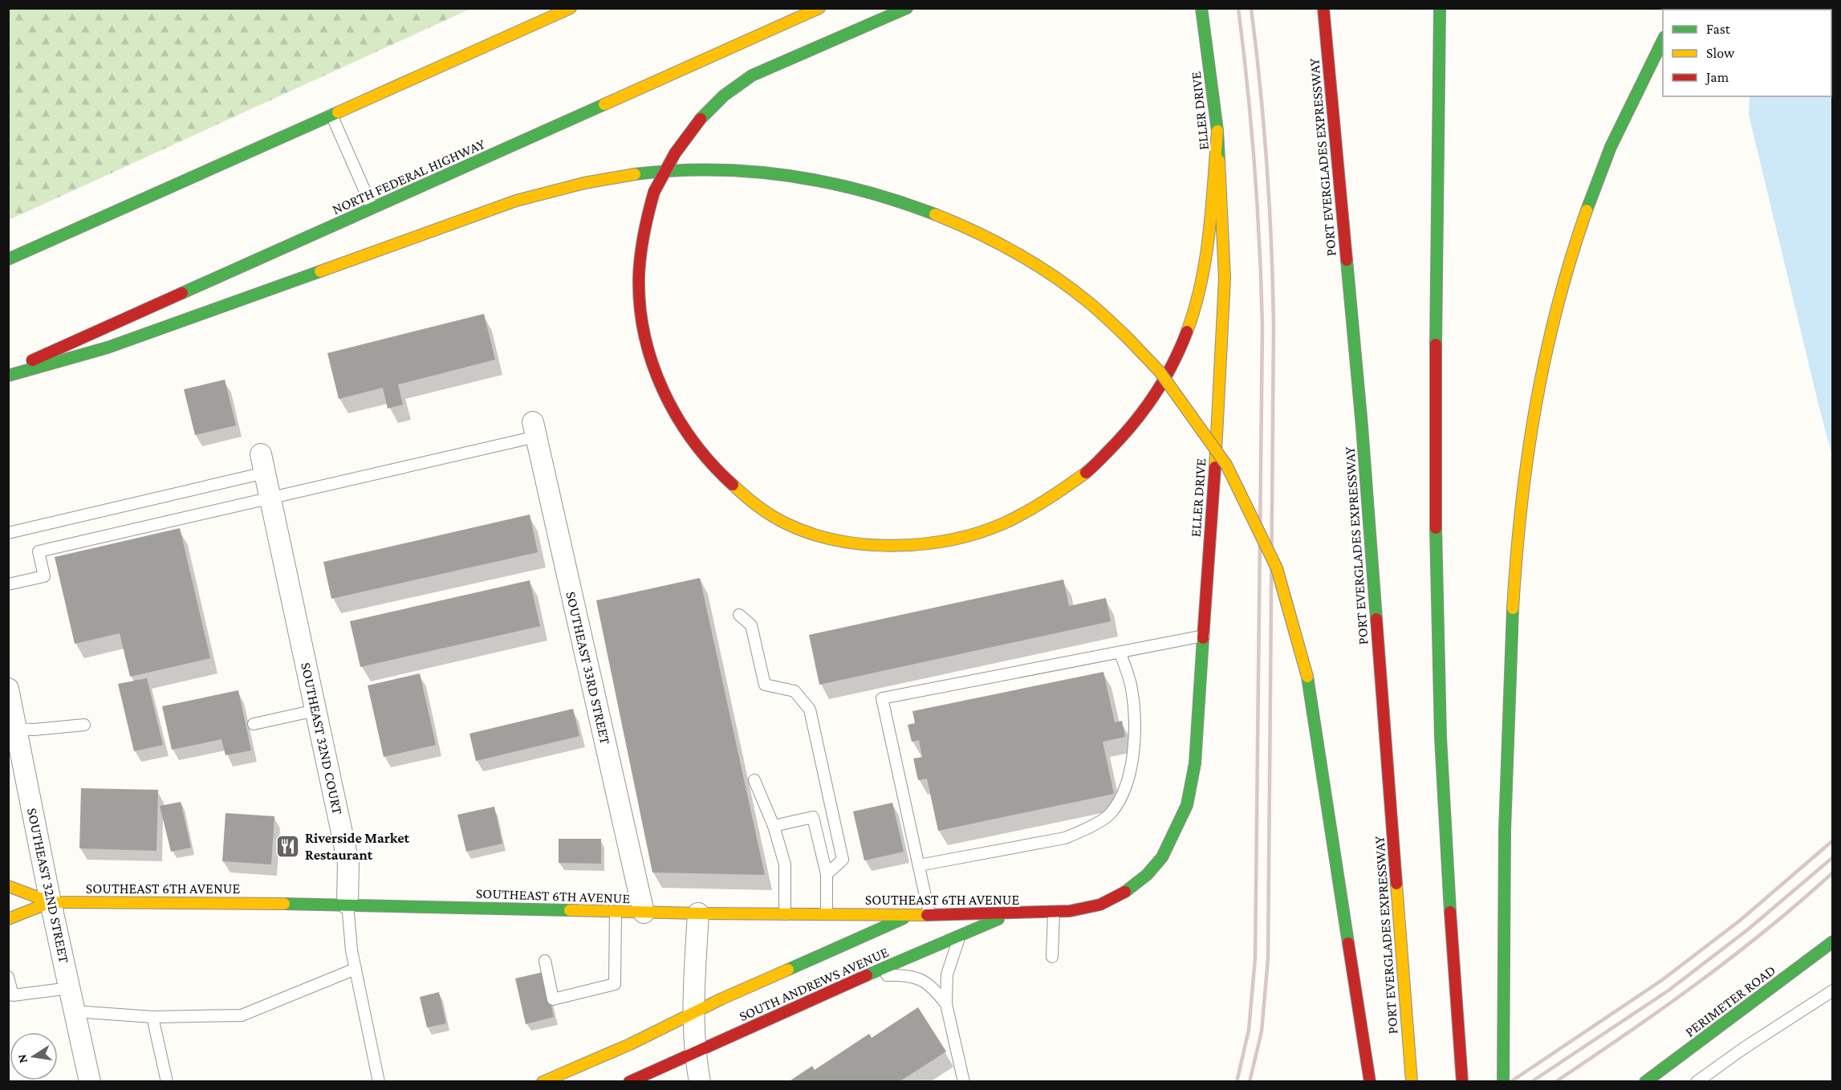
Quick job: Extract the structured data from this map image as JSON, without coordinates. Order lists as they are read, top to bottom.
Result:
{
  "streets": {
    "main road": [
      "ELLER DRIVE",
      "PORT EVERGLADES EXPRESSWAY",
      "NORTH FEDERAL HIGHWAY",
      "SOUTHEAST 6TH AVENUE",
      "SOUTH ANDREWS AVENUE",
      "PERIMETER ROAD"
    ],
    "street": ["SOUTHEAST 33RD STREET", "SOUTHEAST 32ND COURT", "SOUTHEAST 32ND STREET"]
  },
  "crossings": [
    ["ELLER DRIVE", "SOUTHEAST 6TH AVENUE"],
    ["SOUTHEAST 33RD STREET", "SOUTHEAST 6TH AVENUE"],
    ["SOUTHEAST 32ND COURT", "SOUTHEAST 6TH AVENUE"],
    ["SOUTHEAST 32ND STREET", "SOUTHEAST 6TH AVENUE"],
    ["SOUTHEAST 6TH AVENUE", "SOUTH ANDREWS AVENUE"]
  ],
  "places": {
    "restaurant": ["Riverside Market Restaurant"]
  },
  "legend": ["Fast", "Slow", "Jam"],
  "north": "left"
}
